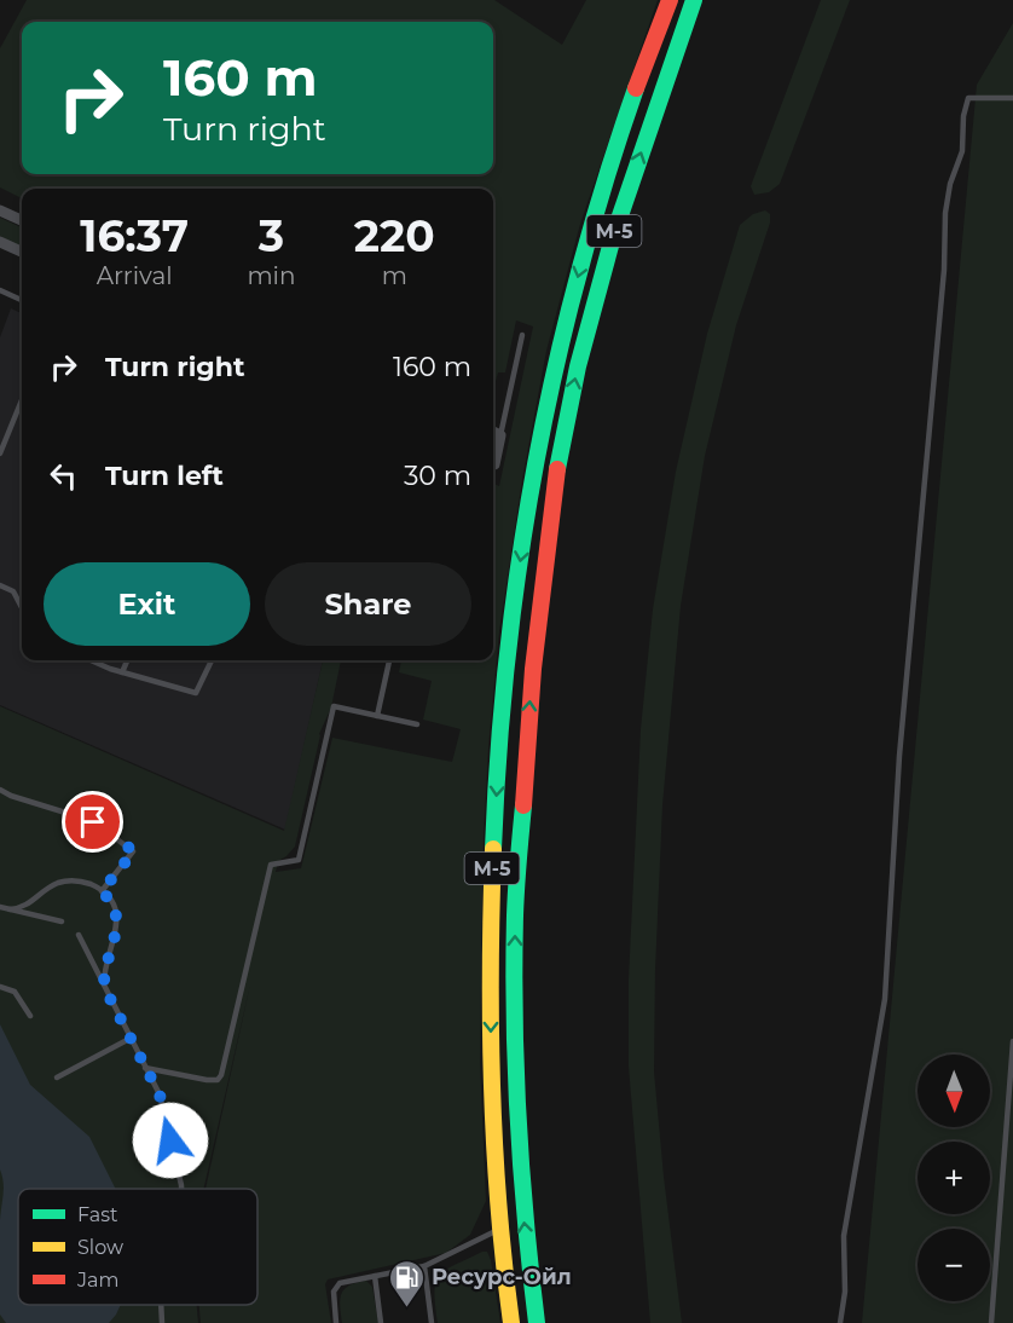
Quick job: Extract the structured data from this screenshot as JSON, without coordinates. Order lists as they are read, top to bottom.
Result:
{
  "streets": {
    "highway": ["М-5"]
  },
  "places": {
    "fuel station": ["Ресурс-Ойл"]
  },
  "legend": ["Fast", "Slow", "Jam"],
  "north": "bottom",
  "page": {
    "turn": ["160 m", "Turn right"],
    "eta": [
      "16:37",
      "Arrival",
      "3",
      "min",
      "220",
      "m"
    ],
    "list": [
      {
        "name": "Turn right",
        "value": "160 m"
      },
      {
        "name": "Turn left",
        "value": "30 m"
      }
    ],
    "buttons": ["Exit", "Share"],
    "map_buttons": ["+", "−"]
  }
}
